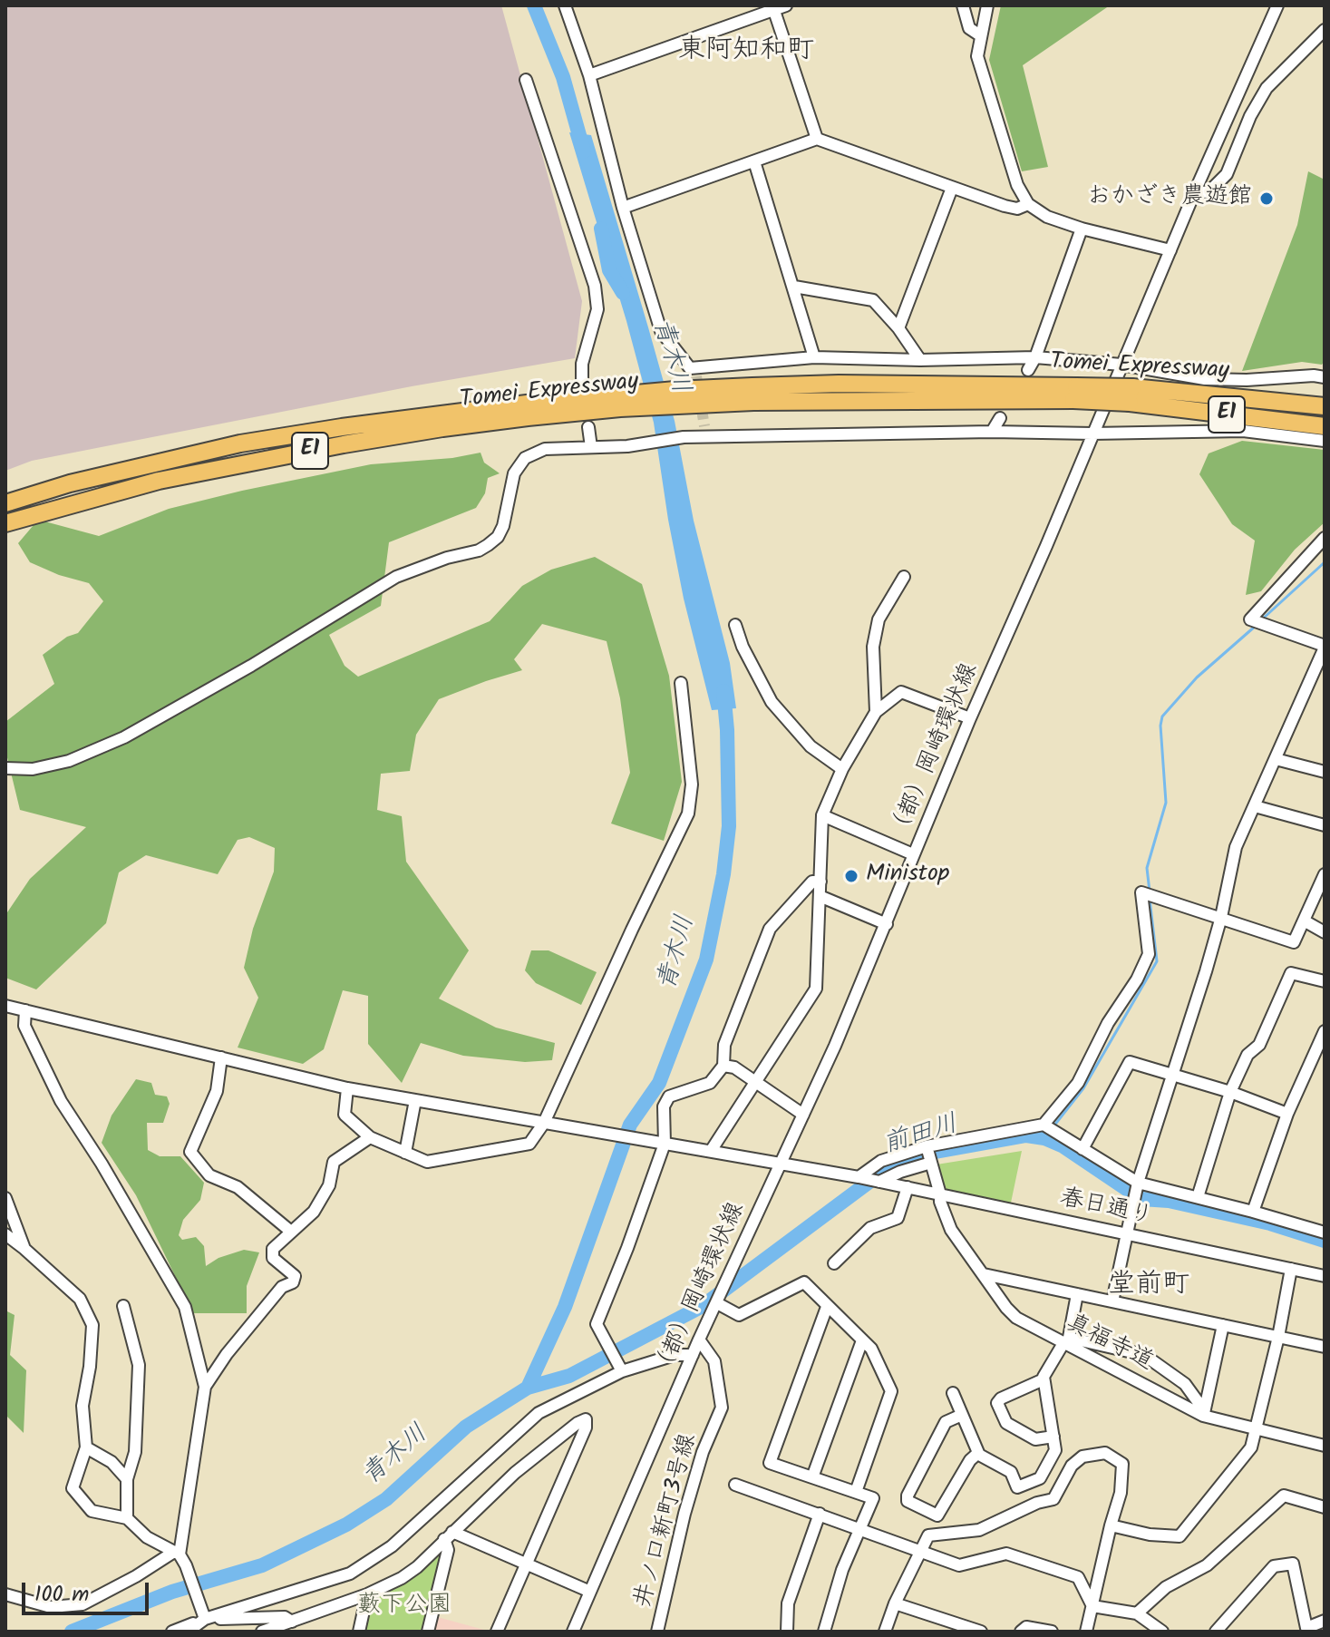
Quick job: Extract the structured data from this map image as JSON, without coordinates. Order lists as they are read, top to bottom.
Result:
{
  "streets": {
    "highway": ["Tomei Expressway", "E1"],
    "street": [
      "（都）岡崎環状線",
      "春日通り",
      "真福寺道",
      "井ノ口新町3号線"
    ]
  },
  "crossings": [
    ["（都）岡崎環状線", "井ノ口新町3号線"],
    ["春日通り", "真福寺道"]
  ],
  "districts": ["東阿知和町", "堂前町"],
  "water": ["青木川", "前田川"],
  "parks": ["藪下公園"],
  "places": ["おかざき農遊館", "Ministop"],
  "scale_bar": "100 m"
}
